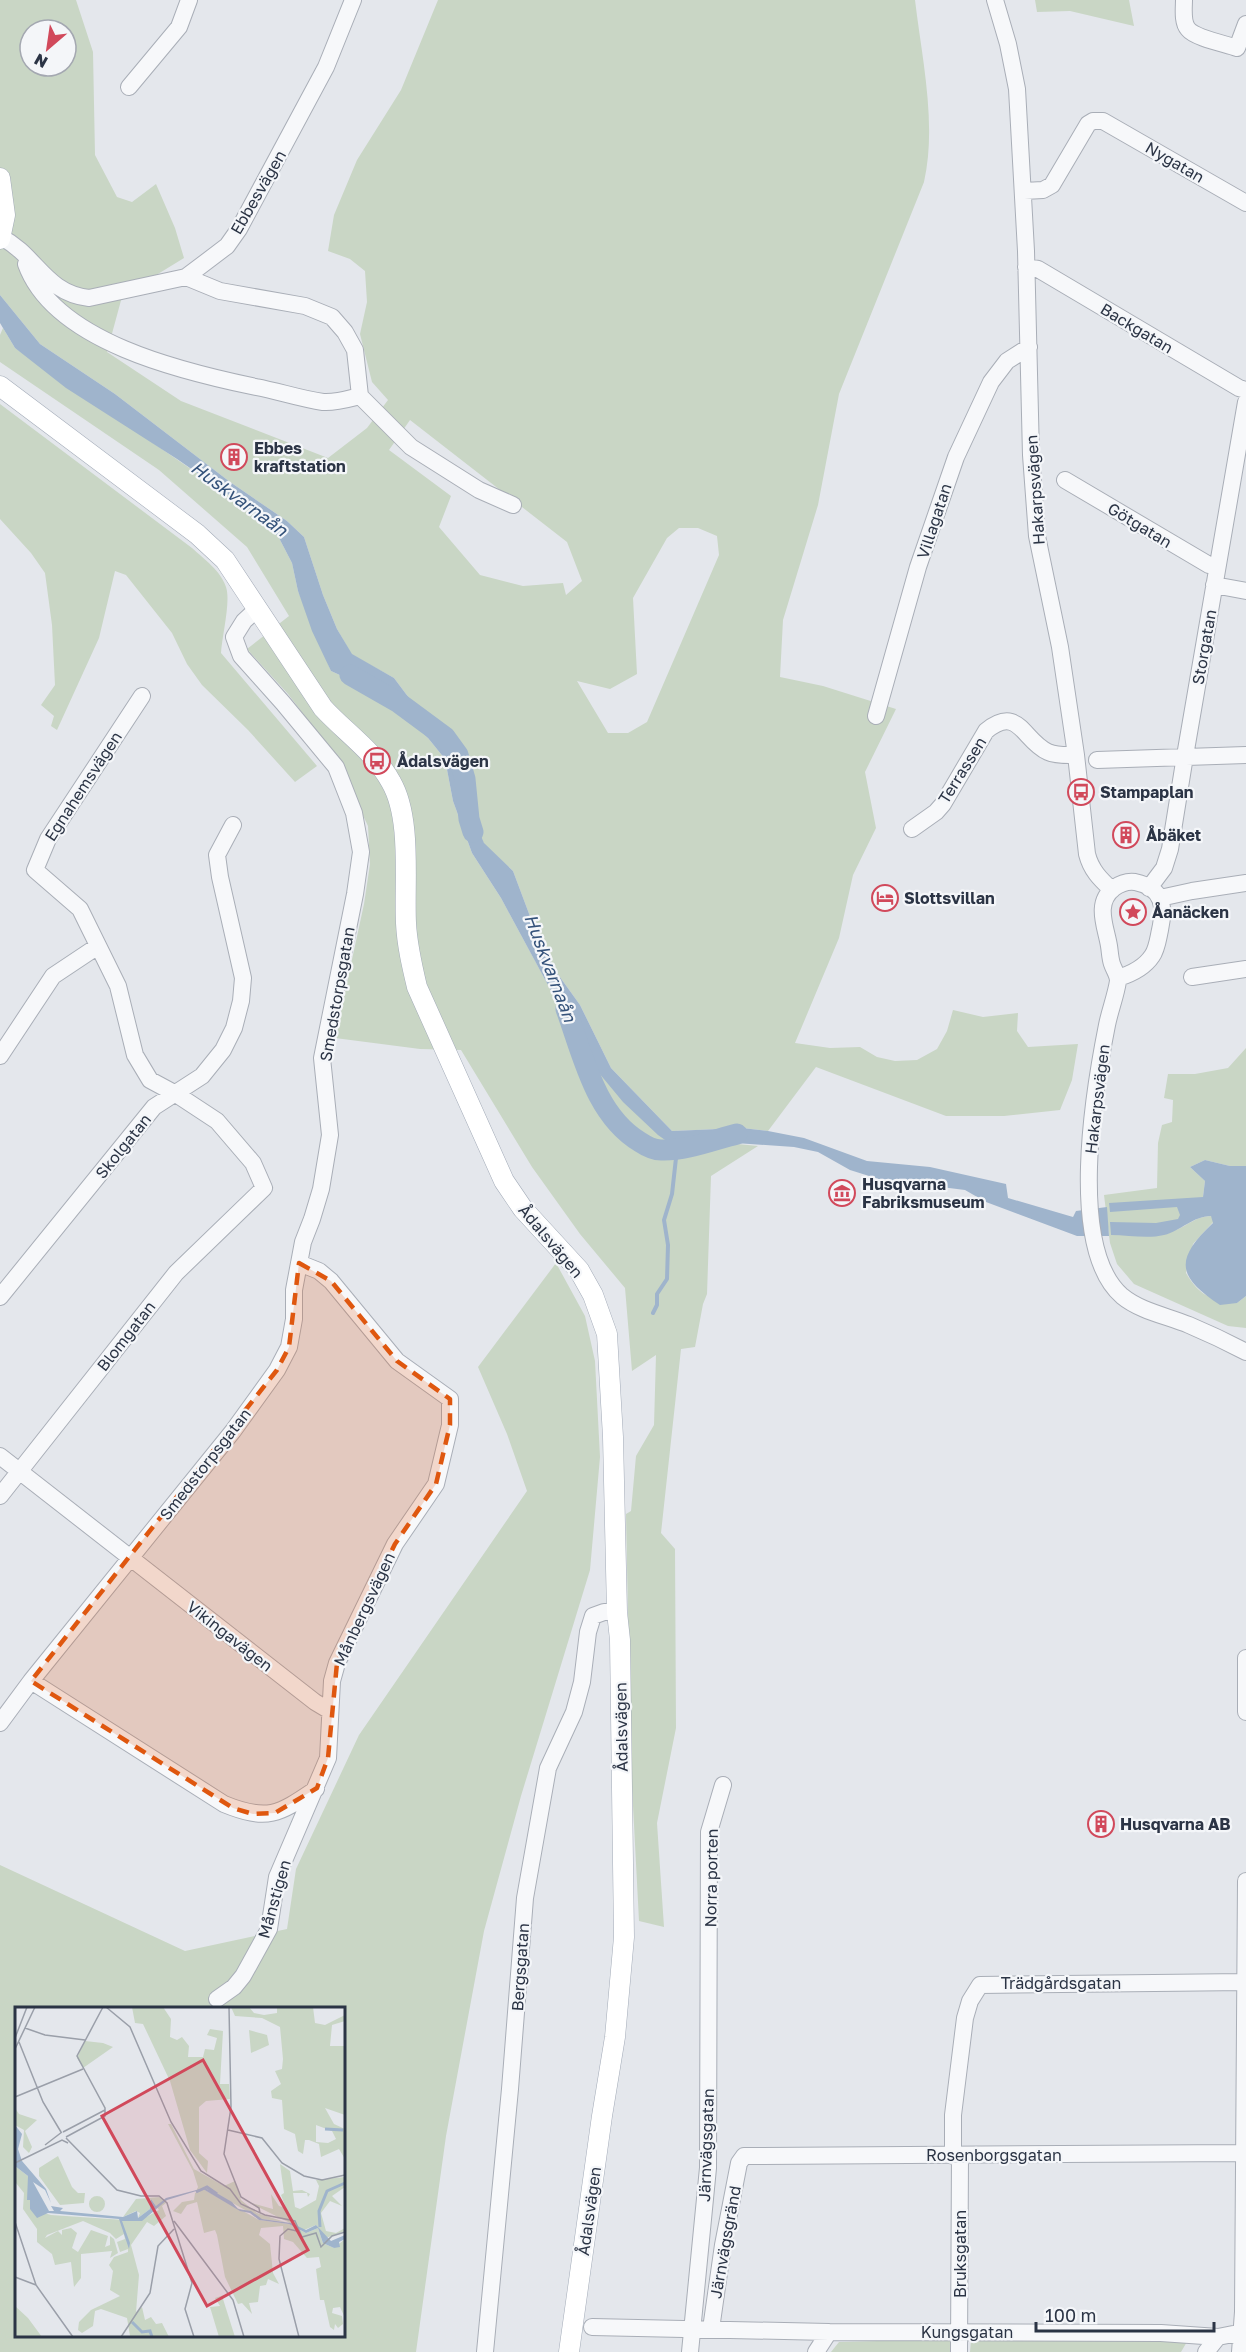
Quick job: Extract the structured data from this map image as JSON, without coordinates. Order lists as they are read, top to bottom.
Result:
{
  "streets": {
    "main road": ["Ådalsvägen"],
    "street": [
      "Nygatan",
      "Ebbesvägen",
      "Backgatan",
      "Hakarpsvägen",
      "Villagatan",
      "Götgatan",
      "Storgatan",
      "Terrassen",
      "Egnahemsvägen",
      "Smedstorpsgatan",
      "Skolgatan",
      "Blomgatan",
      "Månbergsvägen",
      "Vikingavägen",
      "Norra porten",
      "Månstigen",
      "Bergsgatan",
      "Trädgårdsgatan",
      "Järnvägsgatan",
      "Rosenborgsgatan",
      "Järnvägsgränd",
      "Bruksgatan",
      "Kungsgatan"
    ]
  },
  "crossings": [
    ["Nygatan", "Hakarpsvägen"],
    ["Backgatan", "Hakarpsvägen"],
    ["Hakarpsvägen", "Villagatan"],
    ["Hakarpsvägen", "Terrassen"],
    ["Götgatan", "Storgatan"],
    ["Egnahemsvägen", "Skolgatan"],
    ["Egnahemsvägen", "Blomgatan"],
    ["Smedstorpsgatan", "Ådalsvägen"],
    ["Smedstorpsgatan", "Månbergsvägen"],
    ["Smedstorpsgatan", "Vikingavägen"],
    ["Ådalsvägen", "Bergsgatan"],
    ["Blomgatan", "Vikingavägen"],
    ["Månbergsvägen", "Vikingavägen"],
    ["Månbergsvägen", "Månstigen"],
    ["Norra porten", "Järnvägsgatan"],
    ["Trädgårdsgatan", "Rosenborgsgatan"],
    ["Trädgårdsgatan", "Bruksgatan"],
    ["Järnvägsgatan", "Kungsgatan"],
    ["Rosenborgsgatan", "Järnvägsgränd"],
    ["Rosenborgsgatan", "Bruksgatan"],
    ["Järnvägsgränd", "Kungsgatan"],
    ["Bruksgatan", "Kungsgatan"]
  ],
  "water": ["Huskvarnaån"],
  "places": {
    "building": ["Ebbes kraftstation", "Åbäket", "Husqvarna AB"],
    "bus stop": ["Ådalsvägen", "Stampaplan"],
    "hotel": ["Slottsvillan"],
    "place": ["Åanäcken"],
    "museum": ["Husqvarna Fabriksmuseum"]
  },
  "scale_bar": "100 m",
  "north": "bottom left"
}
